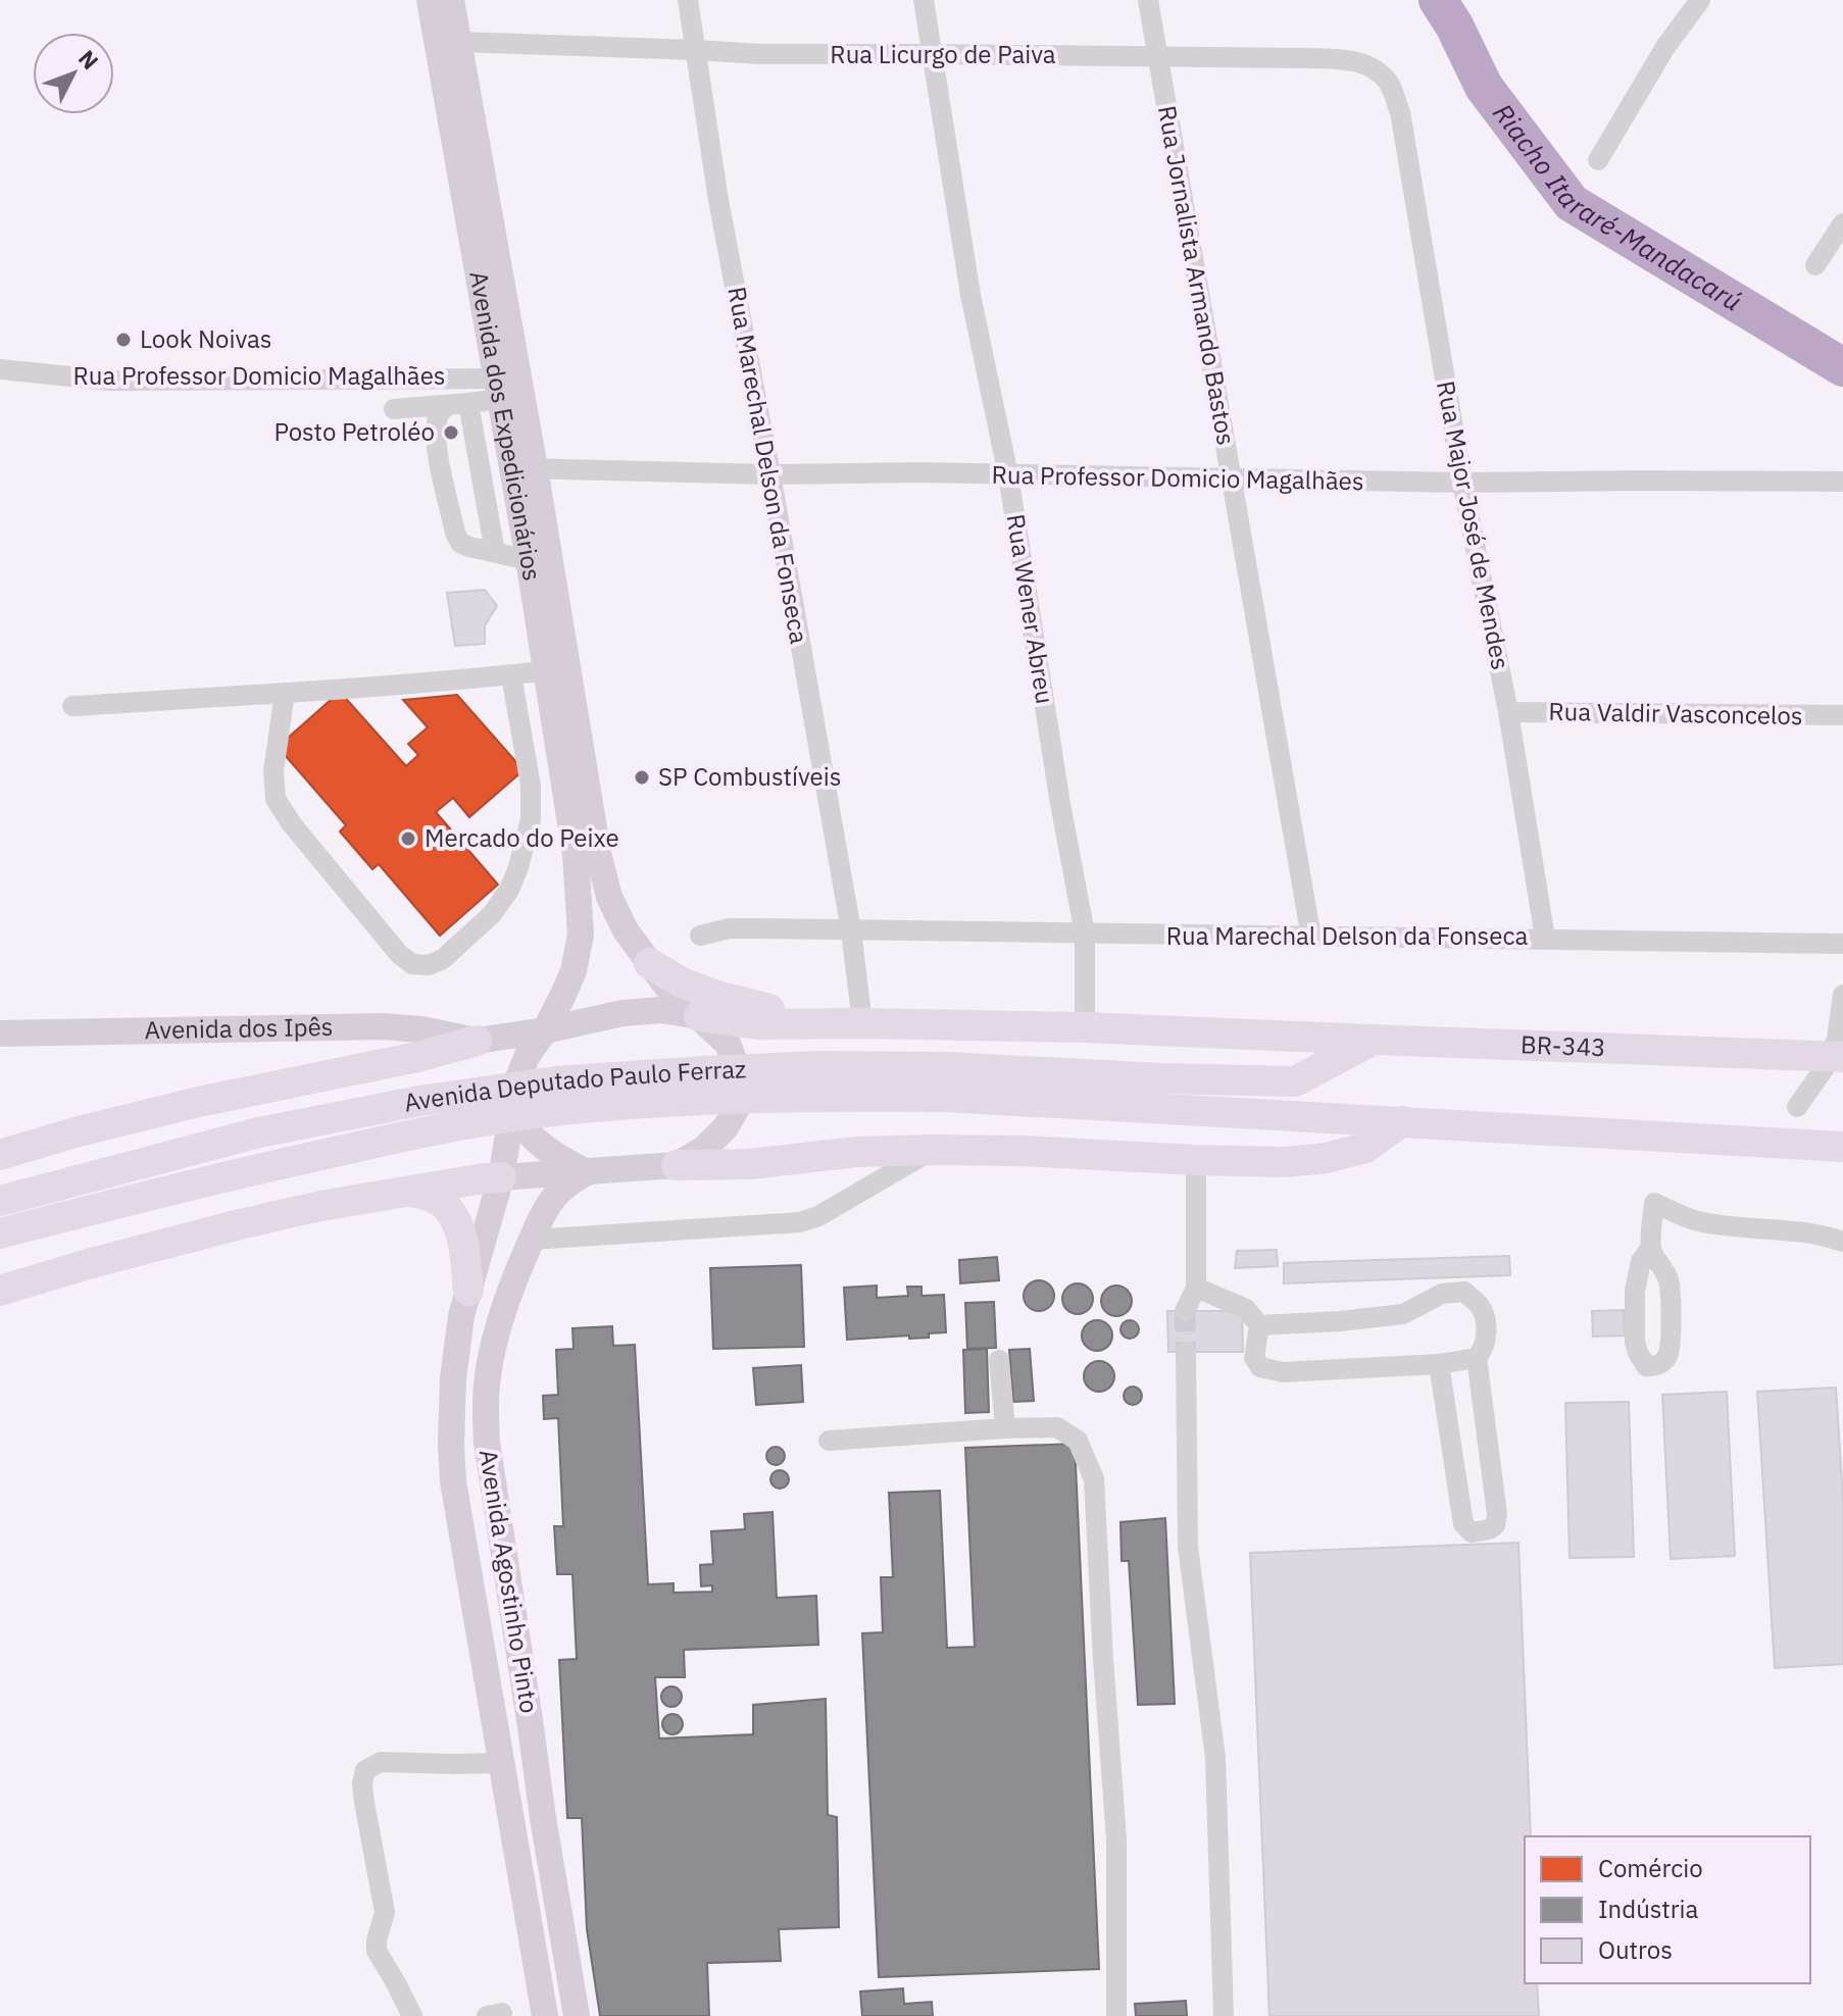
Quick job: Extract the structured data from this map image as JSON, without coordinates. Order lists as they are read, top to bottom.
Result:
{
  "streets": {
    "highway": ["BR-343", "Avenida Deputado Paulo Ferraz"],
    "main road": ["Avenida dos Expedicionários", "Avenida dos Ipês", "Avenida Agostinho Pinto"],
    "street": [
      "Rua Licurgo de Paiva",
      "Rua Jornalista Armando Bastos",
      "Rua Professor Domicio Magalhães",
      "Rua Marechal Delson da Fonseca",
      "Rua Major José de Mendes",
      "Rua Wener Abreu",
      "Rua Valdir Vasconcelos"
    ]
  },
  "crossings": [
    ["Rua Licurgo de Paiva", "Rua Jornalista Armando Bastos"],
    ["Rua Licurgo de Paiva", "Avenida dos Expedicionários"],
    ["Rua Licurgo de Paiva", "Rua Marechal Delson da Fonseca"],
    ["Rua Licurgo de Paiva", "Rua Major José de Mendes"],
    ["Rua Licurgo de Paiva", "Rua Wener Abreu"],
    ["Rua Jornalista Armando Bastos", "Rua Professor Domicio Magalhães"],
    ["Rua Jornalista Armando Bastos", "Rua Marechal Delson da Fonseca"],
    ["Rua Professor Domicio Magalhães", "Avenida dos Expedicionários"],
    ["Rua Professor Domicio Magalhães", "Rua Marechal Delson da Fonseca"],
    ["Rua Professor Domicio Magalhães", "Rua Major José de Mendes"],
    ["Rua Professor Domicio Magalhães", "Rua Wener Abreu"],
    ["Rua Marechal Delson da Fonseca", "Rua Major José de Mendes"],
    ["Rua Marechal Delson da Fonseca", "Rua Wener Abreu"],
    ["Rua Marechal Delson da Fonseca", "BR-343"],
    ["Rua Major José de Mendes", "Rua Valdir Vasconcelos"],
    ["Rua Wener Abreu", "BR-343"]
  ],
  "water": ["Riacho Itararé-Mandacarú"],
  "places": [
    "Look Noivas",
    "Posto Petroléo",
    "SP Combustíveis",
    "Mercado do Peixe"
  ],
  "legend": ["Comércio", "Indústria", "Outros"],
  "north": "top right"
}
